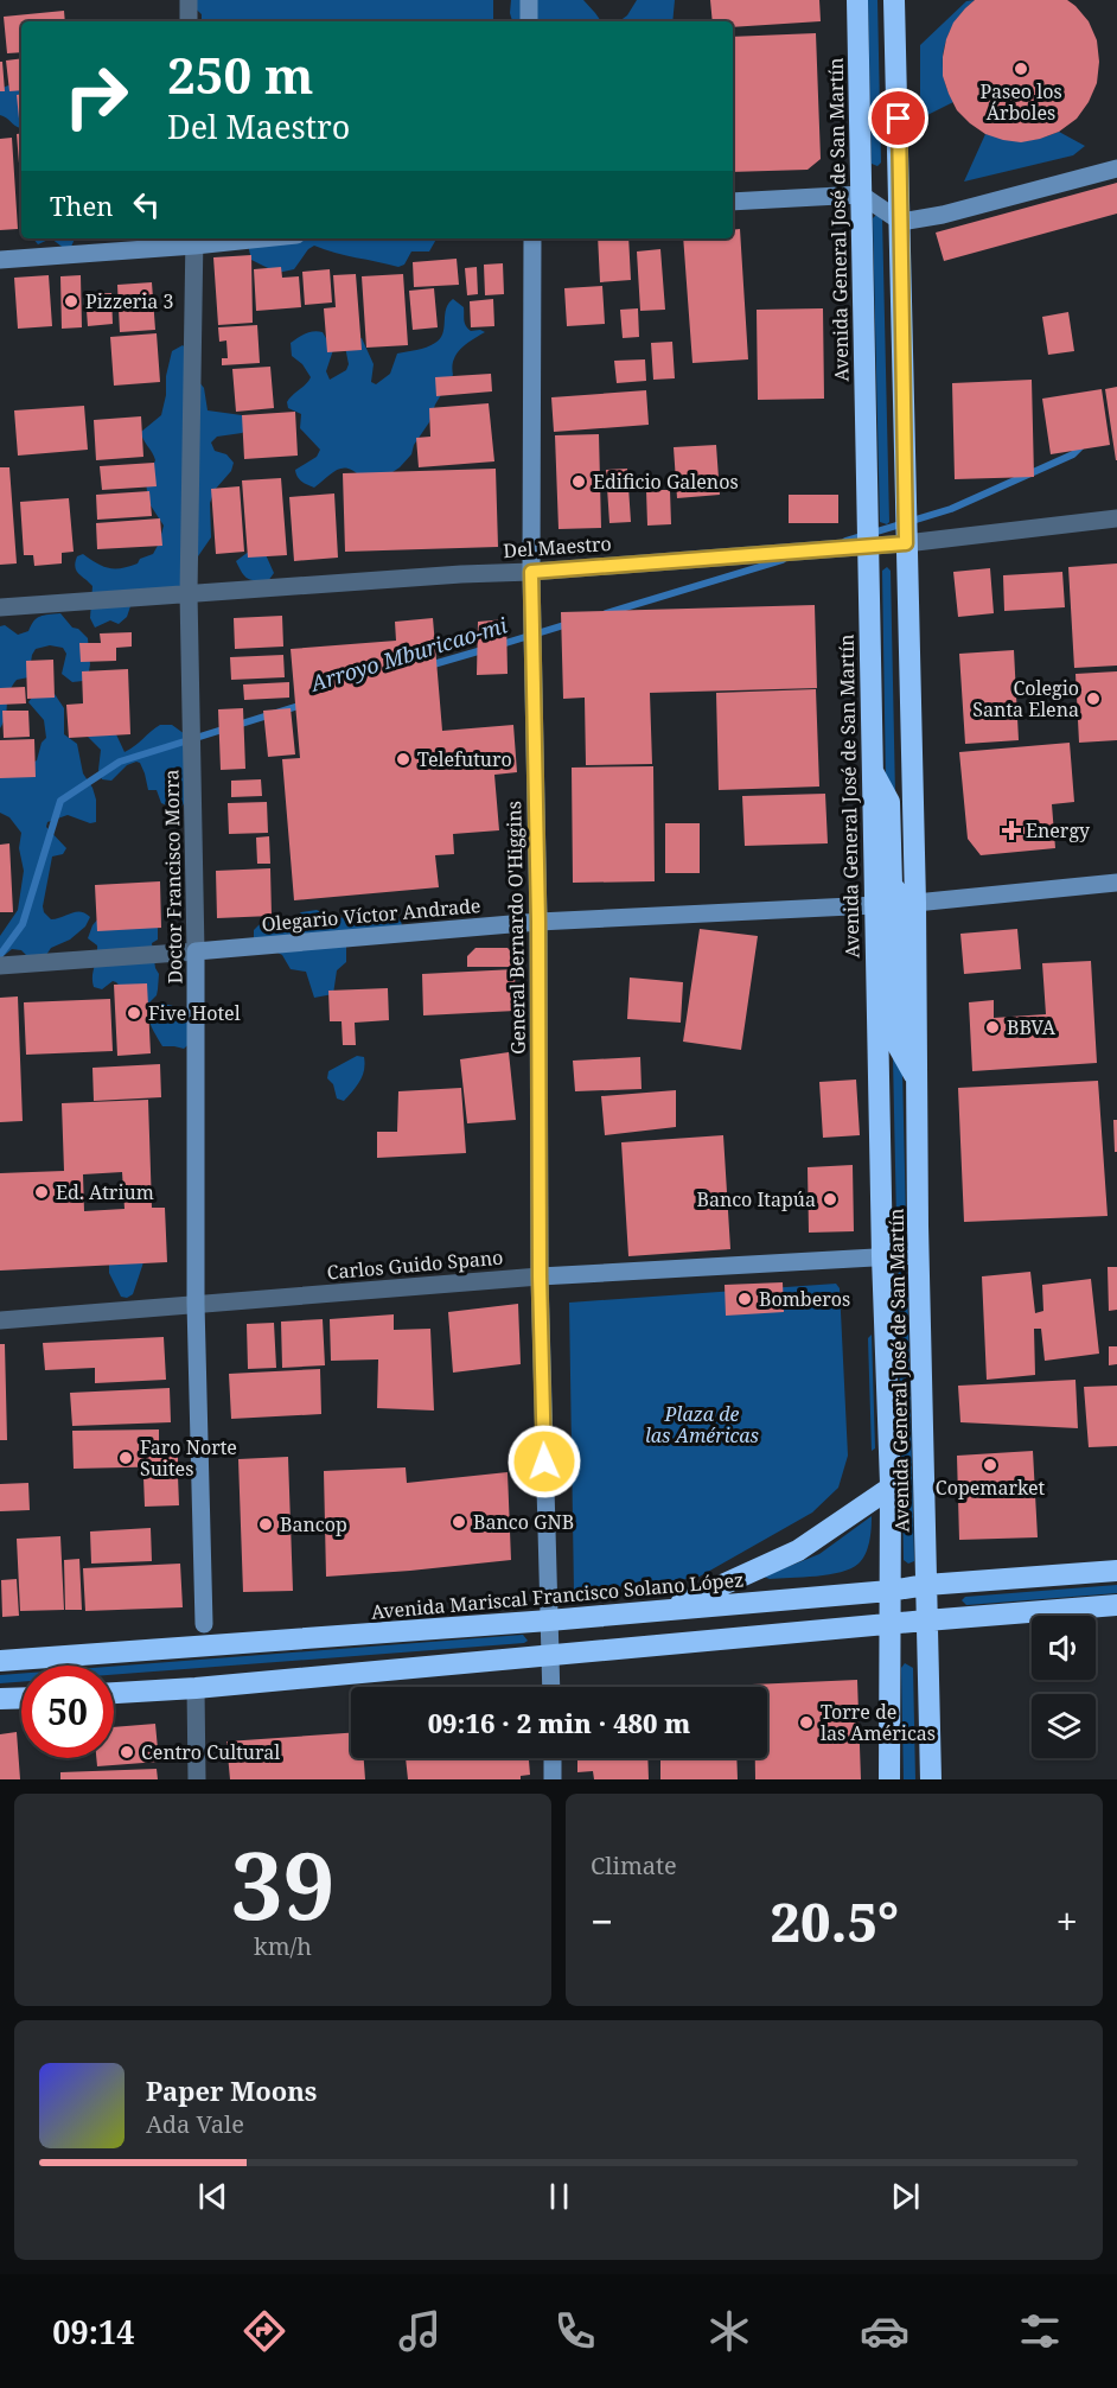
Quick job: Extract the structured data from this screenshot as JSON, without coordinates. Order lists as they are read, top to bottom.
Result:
{
  "streets": {
    "highway": ["Avenida General José de San Martín", "Avenida Mariscal Francisco Solano López"],
    "street": [
      "Del Maestro",
      "Doctor Francisco Morra",
      "Olegario Víctor Andrade",
      "General Bernardo O'Higgins",
      "Carlos Guido Spano"
    ]
  },
  "crossings": [
    ["Avenida General José de San Martín", "Del Maestro"],
    ["Avenida General José de San Martín", "Olegario Víctor Andrade"],
    ["Avenida General José de San Martín", "Carlos Guido Spano"],
    ["Avenida General José de San Martín", "Avenida Mariscal Francisco Solano López"],
    ["Del Maestro", "Doctor Francisco Morra"],
    ["Del Maestro", "General Bernardo O'Higgins"],
    ["Doctor Francisco Morra", "Olegario Víctor Andrade"],
    ["Doctor Francisco Morra", "Carlos Guido Spano"],
    ["Doctor Francisco Morra", "Avenida Mariscal Francisco Solano López"],
    ["Olegario Víctor Andrade", "General Bernardo O'Higgins"],
    ["General Bernardo O'Higgins", "Carlos Guido Spano"],
    ["General Bernardo O'Higgins", "Avenida Mariscal Francisco Solano López"]
  ],
  "water": ["Arroyo Mburicao-mi"],
  "parks": ["Plaza de las Américas"],
  "places": {
    "other": [
      "Paseo los Árboles",
      "Pizzeria 3",
      "Edificio Galenos",
      "Colegio Santa Elena",
      "Telefuturo",
      "Five Hotel",
      "BBVA",
      "Ed. Atrium",
      "Banco Itapúa",
      "Bomberos",
      "Faro Norte Suites",
      "Copemarket",
      "Banco GNB",
      "Bancop",
      "Torre de las Américas",
      "Centro Cultural"
    ],
    "health": ["Energy"]
  },
  "page": {
    "turn": ["250 m", "Del Maestro"],
    "then": "Then",
    "limit": "50",
    "trip": "09:16 · 2 min · 480 m",
    "tile": [
      ["39", "km/h"],
      "Climate"
    ],
    "heat": ["−", "20.5°", "+"],
    "song": ["Paper Moons", "Ada Vale"],
    "tabs": "09:14"
  }
}
